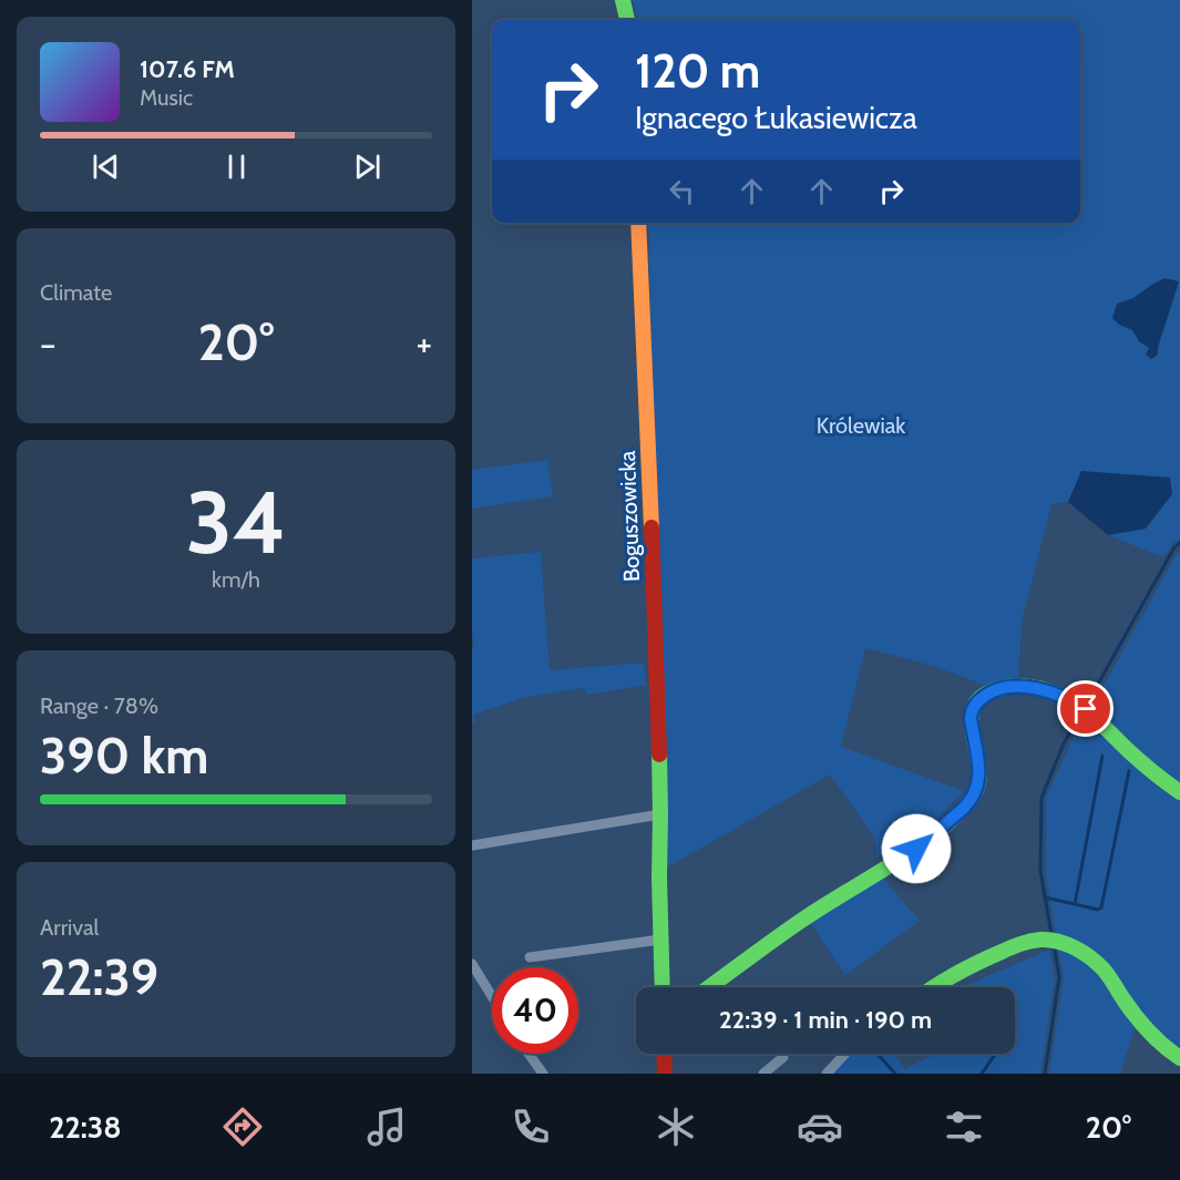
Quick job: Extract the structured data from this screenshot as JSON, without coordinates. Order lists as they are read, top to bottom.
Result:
{
  "streets": {
    "street": ["Boguszowicka"]
  },
  "parks": ["Królewiak"],
  "page": {
    "turn": ["120 m", "Ignacego Łukasiewicza"],
    "song": ["107.6 FM", "Music"],
    "tile": [
      "Climate",
      ["34", "km/h"],
      ["Range · 78%", "390 km"],
      ["Arrival", "22:39"]
    ],
    "heat": ["−", "20°", "+"],
    "limit": "40",
    "trip": "22:39 · 1 min · 190 m",
    "tabs": ["22:38", "20°"]
  }
}
